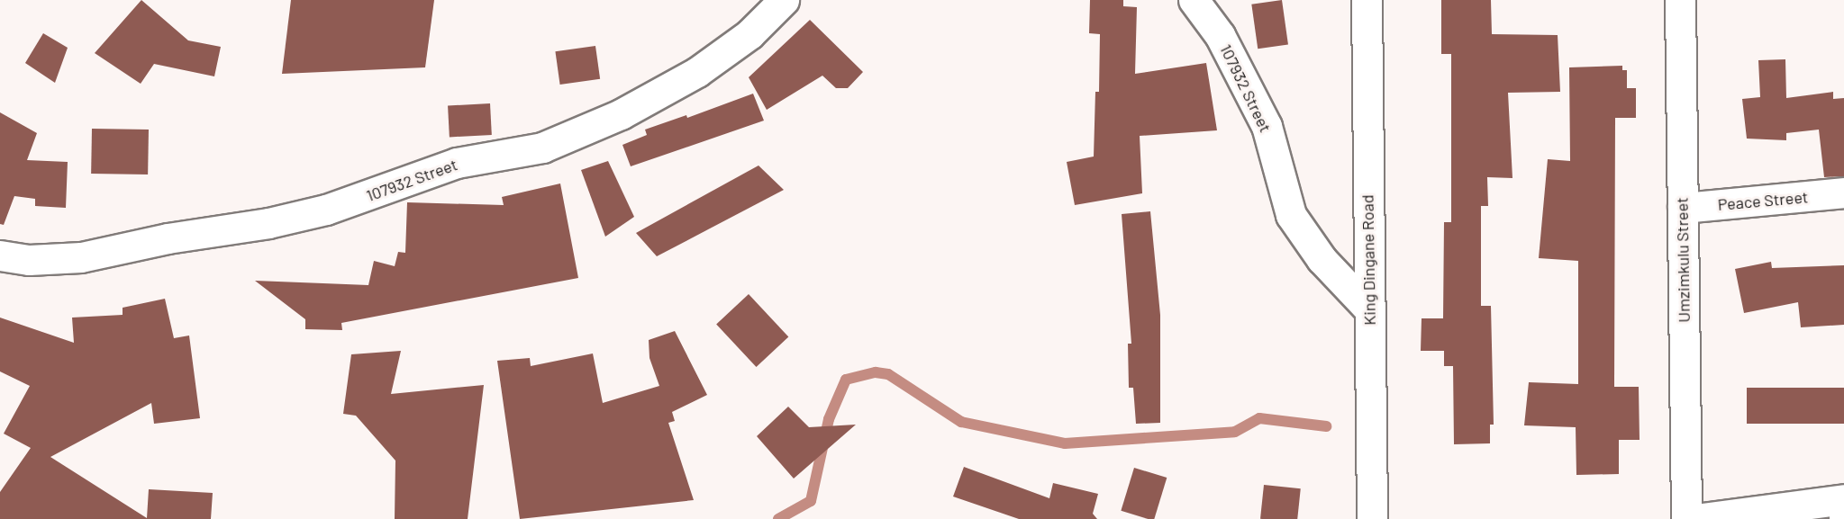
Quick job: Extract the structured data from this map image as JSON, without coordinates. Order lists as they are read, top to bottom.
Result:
{
  "streets": {
    "street": [
      "107932 Street",
      "Peace Street",
      "King Dingane Road",
      "Umzimkulu Street"
    ]
  },
  "crossings": [
    ["107932 Street", "King Dingane Road"],
    ["Peace Street", "Umzimkulu Street"]
  ]
}
